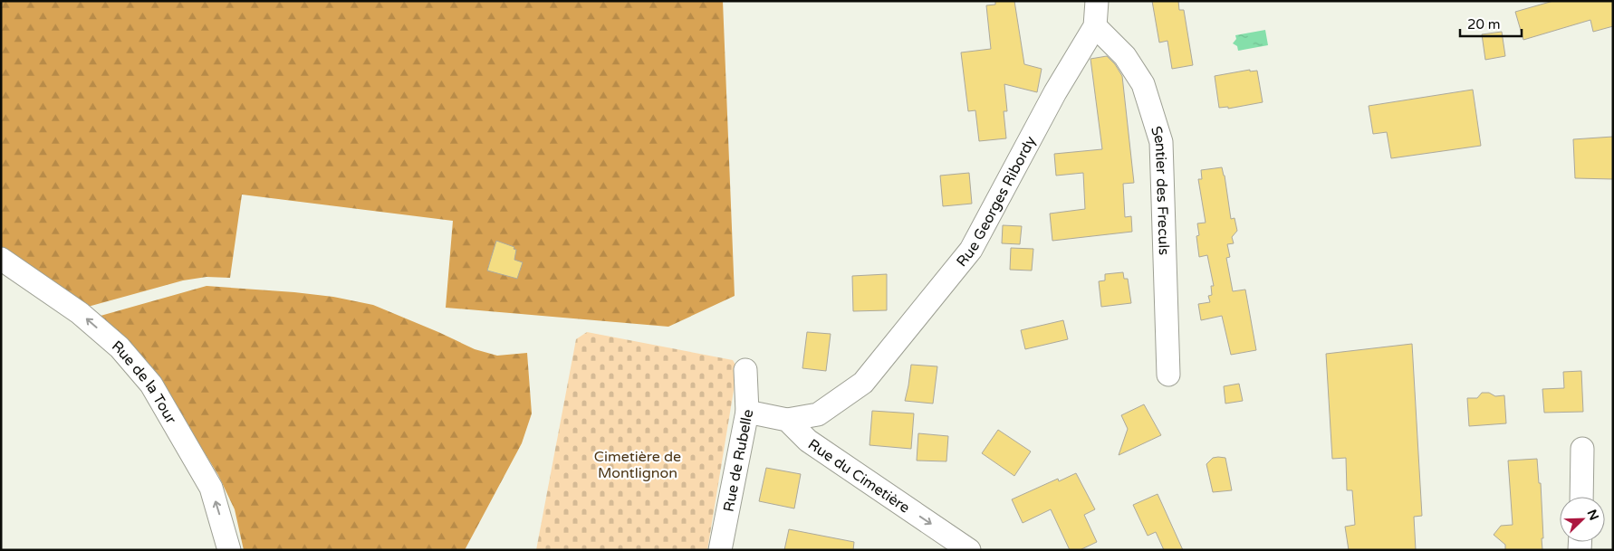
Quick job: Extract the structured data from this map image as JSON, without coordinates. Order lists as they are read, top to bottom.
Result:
{
  "streets": {
    "street": [
      "Sentier des Freculs",
      "Rue Georges Ribordy",
      "Rue de la Tour",
      "Rue de Rubelle",
      "Rue du Cimetière"
    ]
  },
  "crossings": [
    ["Sentier des Freculs", "Rue Georges Ribordy"],
    ["Rue Georges Ribordy", "Rue du Cimetière"]
  ],
  "one_way": ["Rue de la Tour", "Rue du Cimetière"],
  "parks": ["Cimetière de Montlignon"],
  "scale_bar": "20 m",
  "north": "top right"
}
